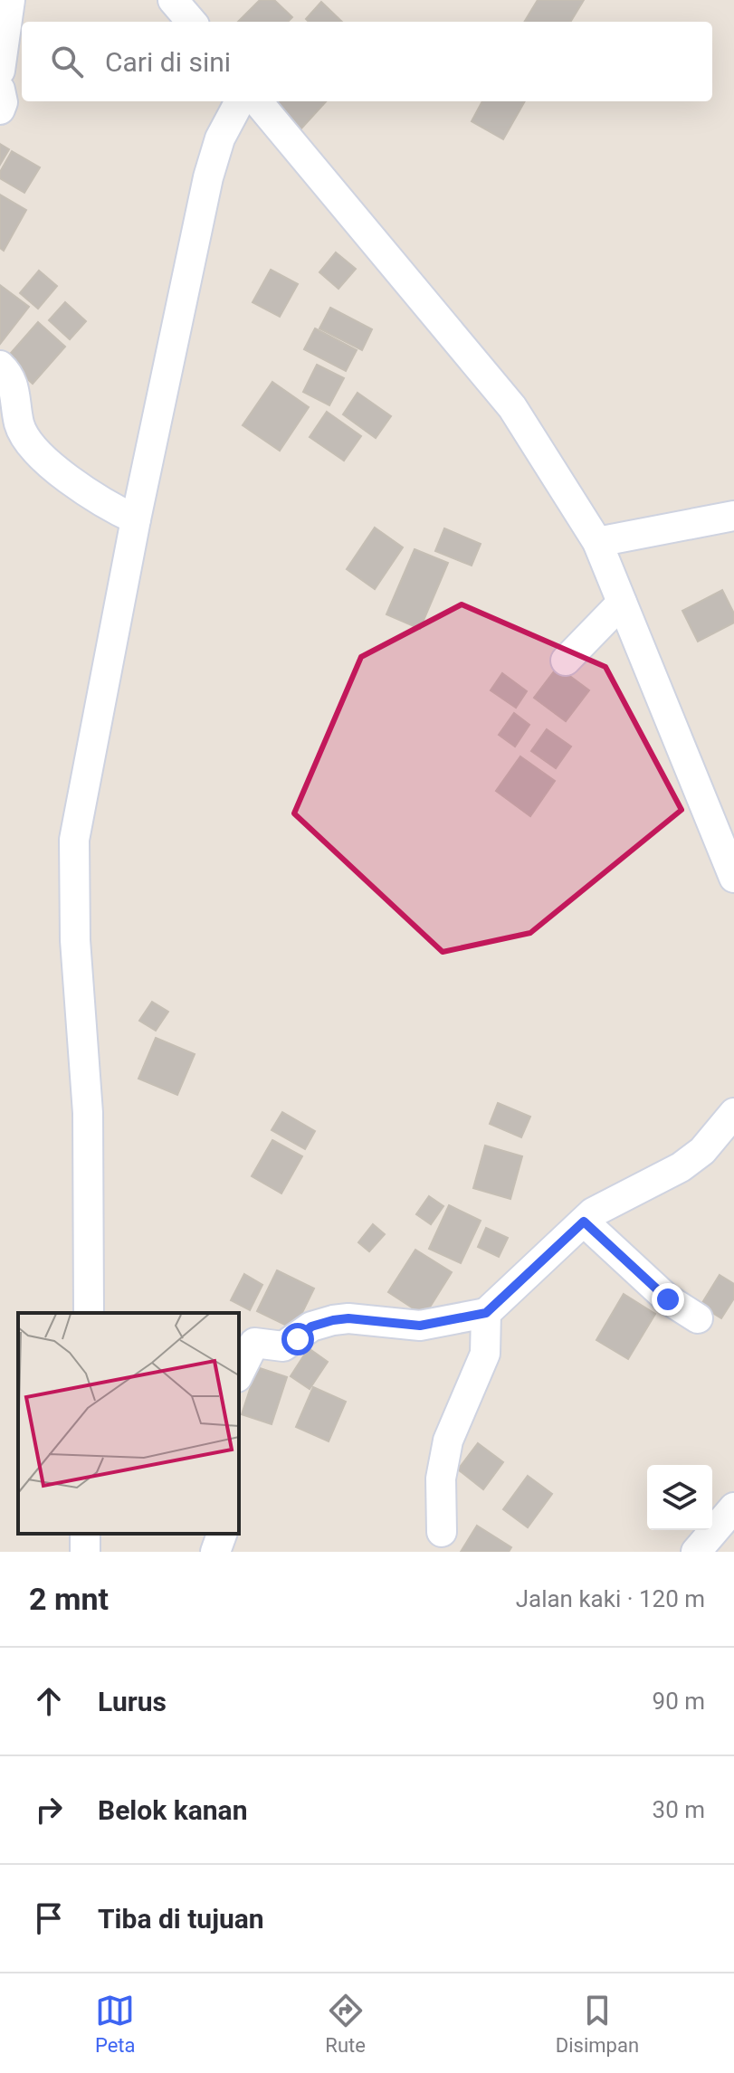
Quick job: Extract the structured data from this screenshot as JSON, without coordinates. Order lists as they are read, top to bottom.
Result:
{
  "page": {
    "search": "Cari di sini",
    "heading": ["2 mnt", "Jalan kaki · 120 m"],
    "list": [
      ["Lurus", "90 m"],
      ["Belok kanan", "30 m"],
      "Tiba di tujuan"
    ],
    "nav": ["Peta", "Rute", "Disimpan"]
  }
}
